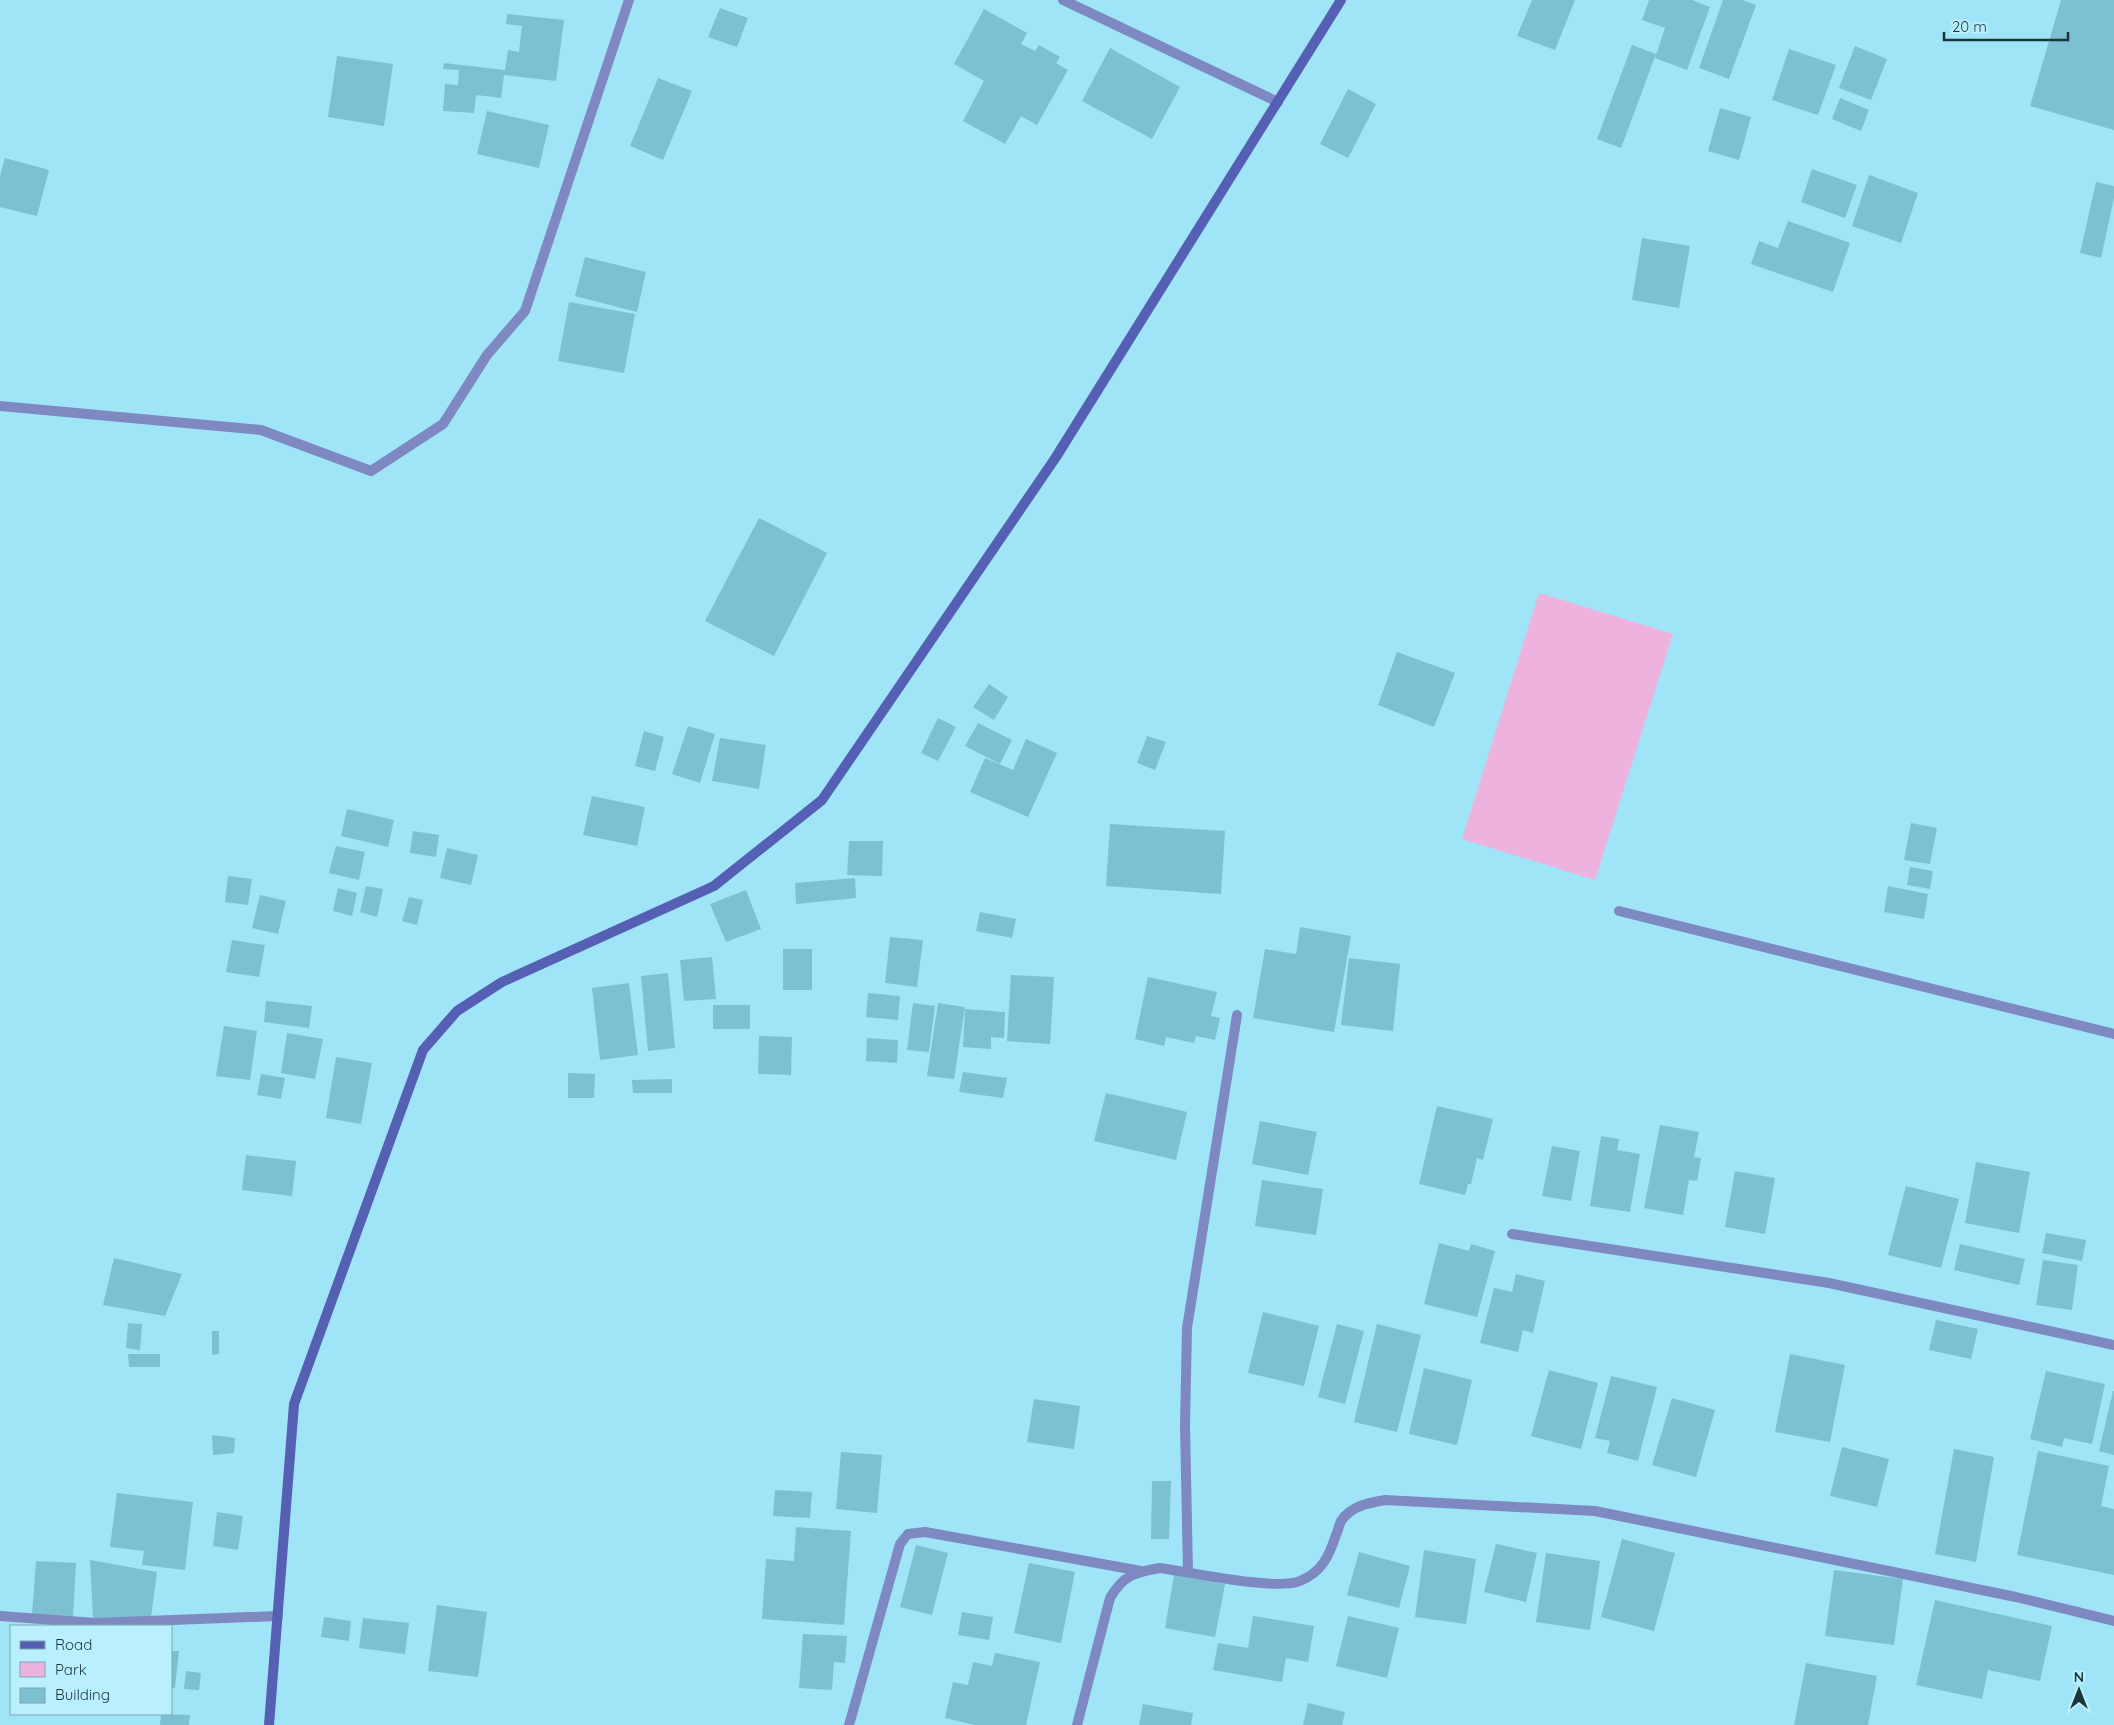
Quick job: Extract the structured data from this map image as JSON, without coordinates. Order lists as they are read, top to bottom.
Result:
{
  "legend": ["Road", "Park", "Building"],
  "scale_bar": "20 m",
  "north": "top"
}
